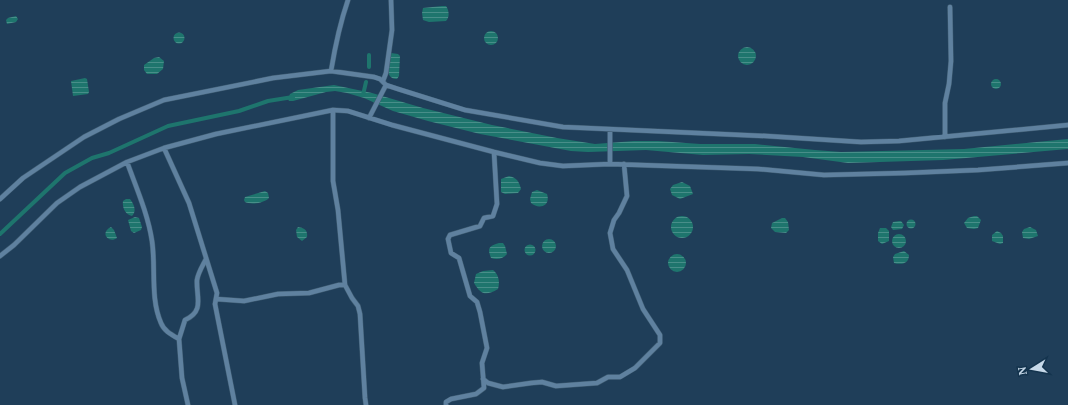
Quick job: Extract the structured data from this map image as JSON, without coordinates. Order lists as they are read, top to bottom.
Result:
{
  "north": "left"
}
